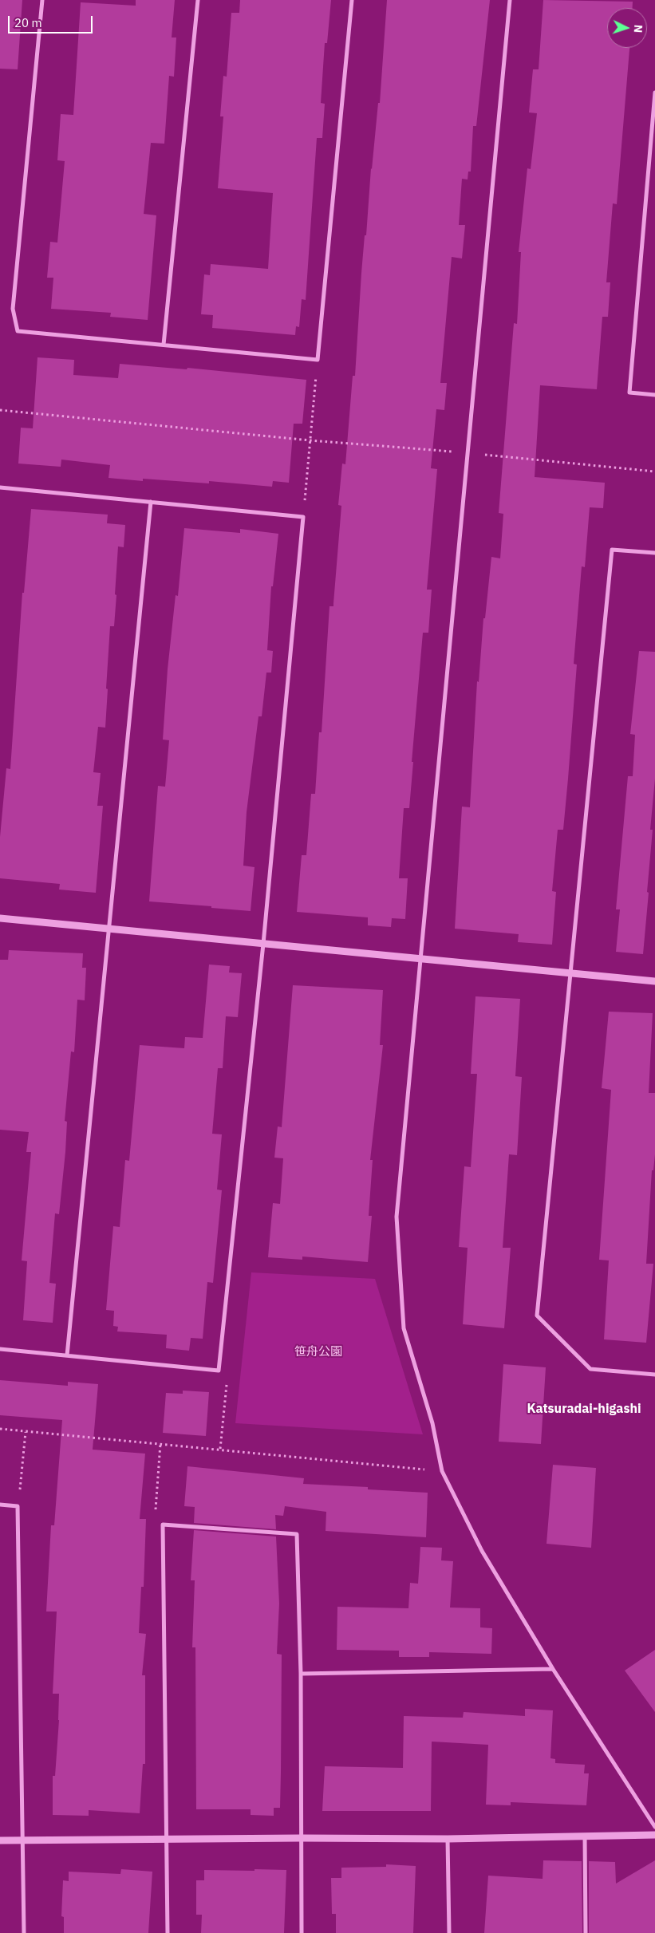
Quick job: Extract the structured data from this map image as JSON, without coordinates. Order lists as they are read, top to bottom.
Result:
{
  "districts": ["Katsuradai-higashi"],
  "parks": ["笹舟公園"],
  "scale_bar": "20 m",
  "north": "right"
}
